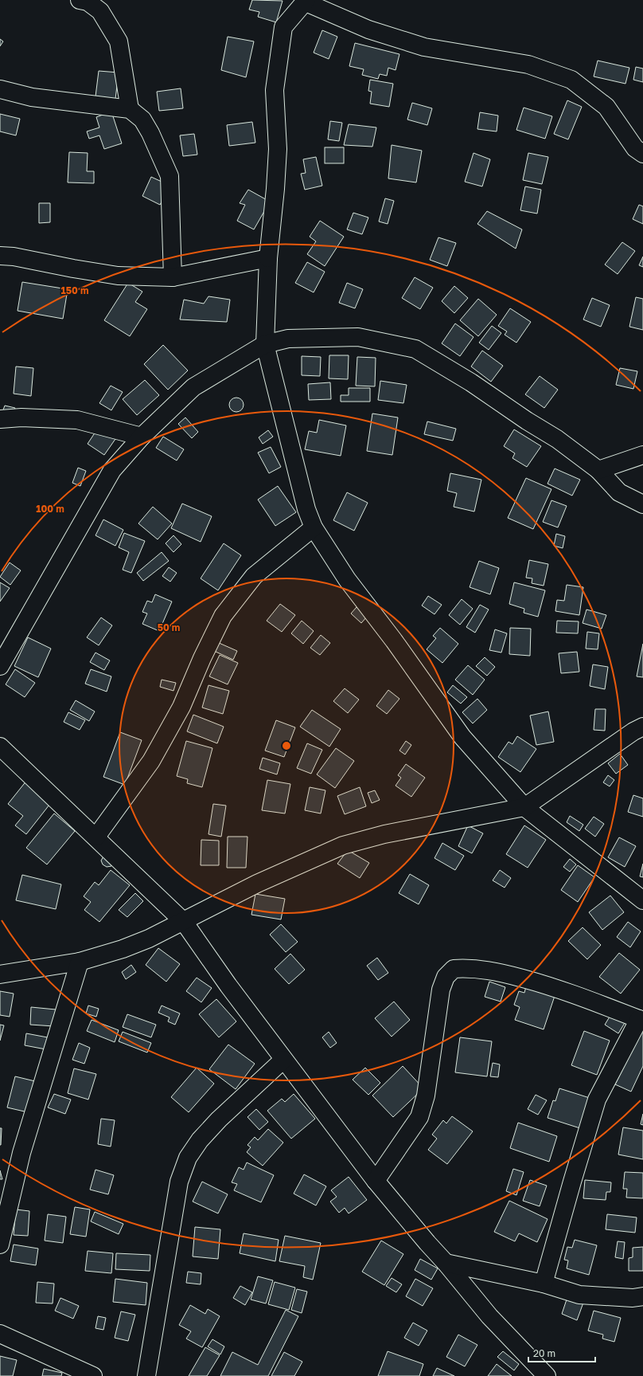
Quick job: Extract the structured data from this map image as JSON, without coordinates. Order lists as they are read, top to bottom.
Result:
{
  "scale_bar": "20 m",
  "rings": ["150 m", "100 m", "50 m"]
}
